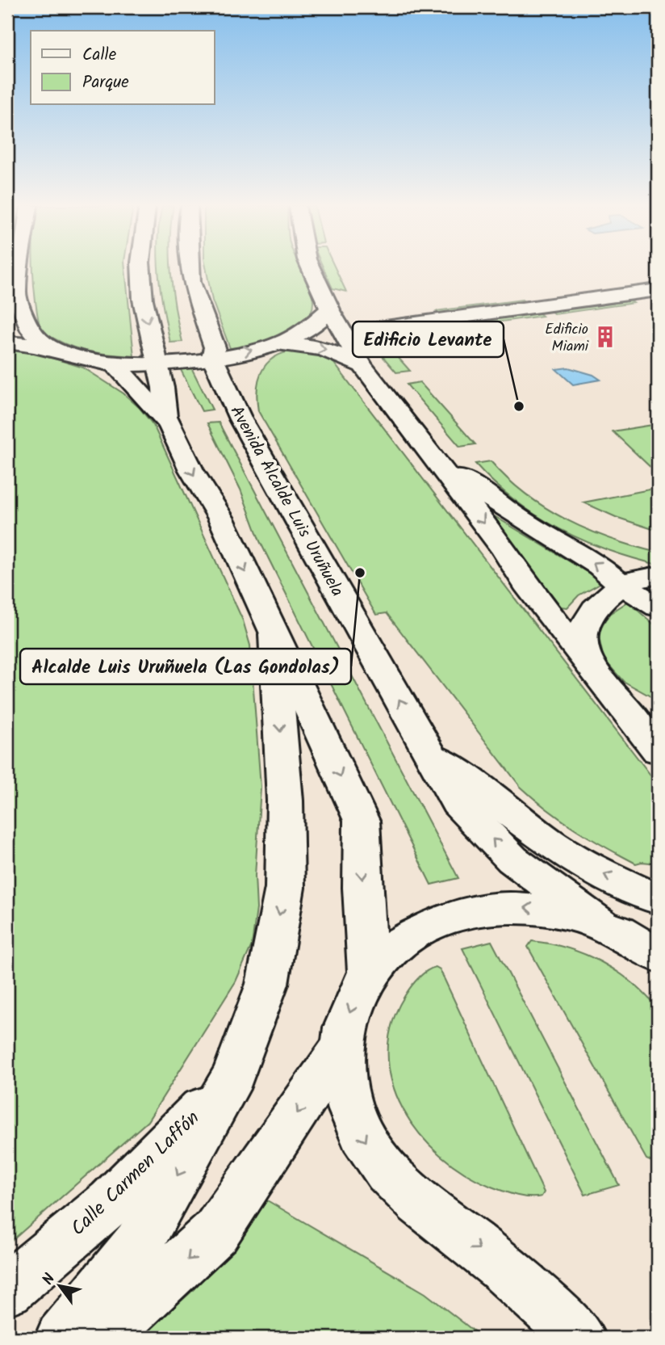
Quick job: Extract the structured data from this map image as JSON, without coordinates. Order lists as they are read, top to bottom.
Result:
{
  "streets": {
    "main road": ["Avenida Alcalde Luis Uruñuela", "Calle Carmen Laffón"]
  },
  "places": {
    "building": ["Edificio Miami"],
    "other": ["Edificio Levante", "Alcalde Luis Uruñuela (Las Gondolas)"]
  },
  "legend": ["Calle", "Parque"],
  "north": "top left"
}
